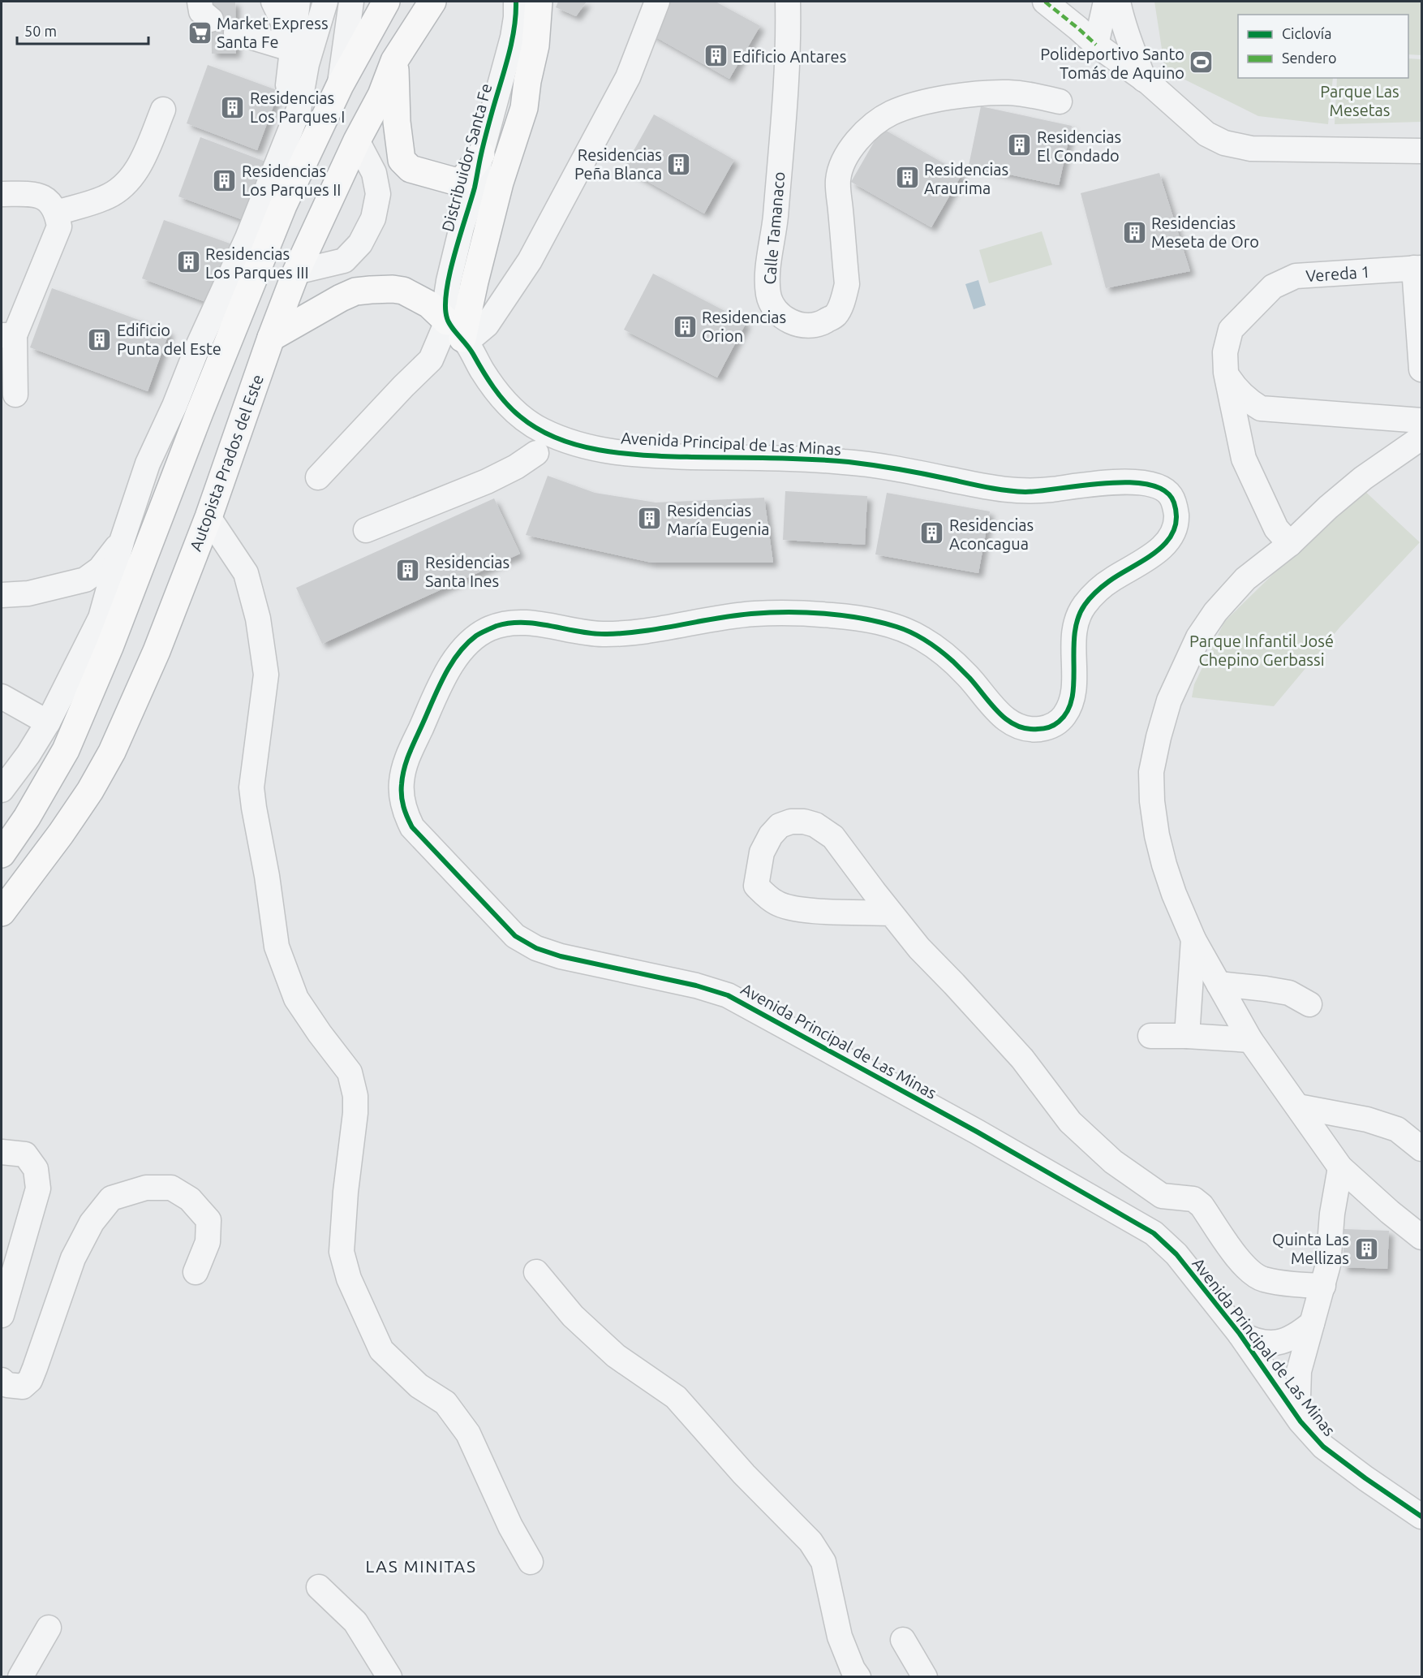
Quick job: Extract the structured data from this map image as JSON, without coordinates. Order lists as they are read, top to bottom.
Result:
{
  "streets": {
    "highway": ["Autopista Prados del Este"],
    "street": [
      "Distribuidor Santa Fe",
      "Calle Tamanaco",
      "Vereda 1",
      "Avenida Principal de Las Minas"
    ]
  },
  "crossings": [
    ["Distribuidor Santa Fe", "Avenida Principal de Las Minas"]
  ],
  "districts": ["LAS MINITAS"],
  "parks": ["Parque Las Mesetas", "Parque Infantil José Chepino Gerbassi"],
  "places": {
    "supermarket": ["Market Express Santa Fe"],
    "building": [
      "Edificio Antares",
      "Residencias Los Parques I",
      "Residencias El Condado",
      "Residencias Peña Blanca",
      "Residencias Araurima",
      "Residencias Los Parques II",
      "Residencias Meseta de Oro",
      "Residencias Los Parques III",
      "Residencias Orion",
      "Edificio Punta del Este",
      "Residencias María Eugenia",
      "Residencias Aconcagua",
      "Residencias Santa Ines",
      "Quinta Las Mellizas"
    ],
    "sports": ["Polideportivo Santo Tomás de Aquino"]
  },
  "legend": ["Ciclovía", "Sendero"],
  "scale_bar": "50 m"
}
